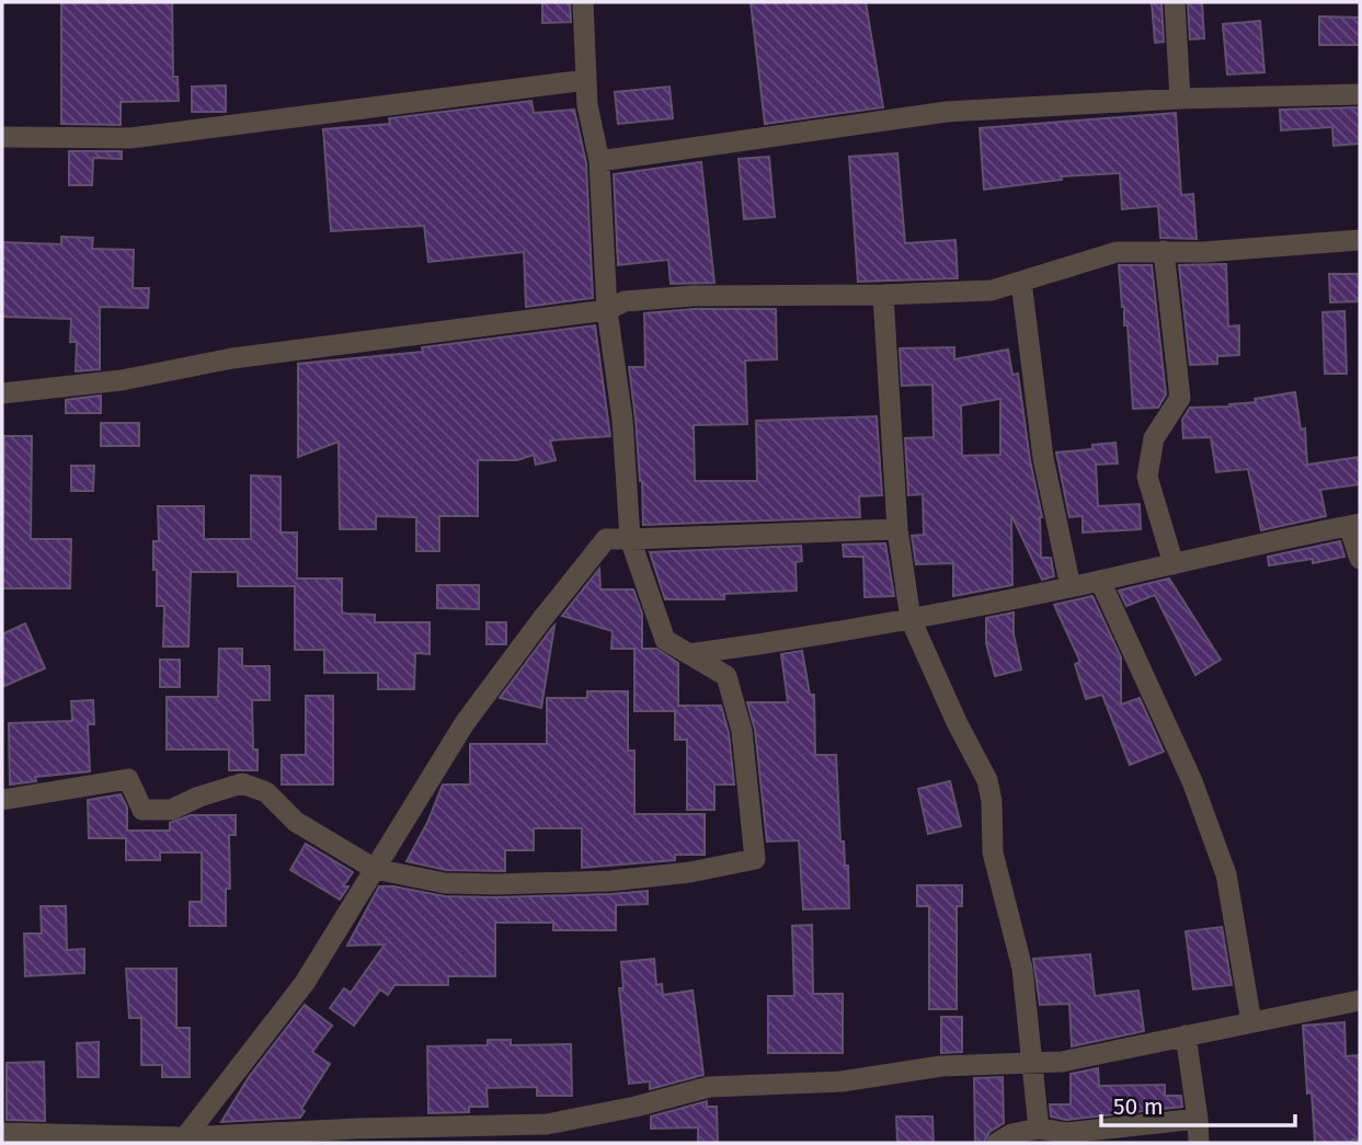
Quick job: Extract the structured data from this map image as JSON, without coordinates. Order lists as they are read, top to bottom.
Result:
{
  "scale_bar": "50 m"
}
